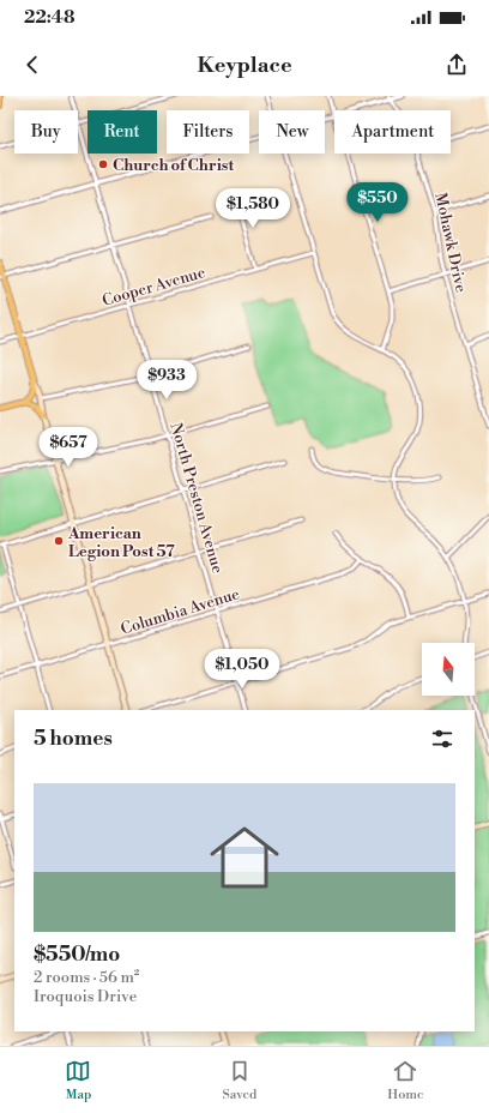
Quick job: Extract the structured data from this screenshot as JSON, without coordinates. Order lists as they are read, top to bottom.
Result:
{
  "streets": {
    "street": [
      "Mohawk Drive",
      "Cooper Avenue",
      "North Preston Avenue",
      "Columbia Avenue"
    ]
  },
  "crossings": [
    ["Cooper Avenue", "North Preston Avenue"],
    ["North Preston Avenue", "Columbia Avenue"]
  ],
  "places": ["Church of Christ", "American Legion Post 57"],
  "north": "top",
  "page": {
    "status": "22:48",
    "header": "Keyplace",
    "chip": [
      "Buy",
      "Rent",
      "Filters",
      "New",
      "Apartment"
    ],
    "price": [
      "$550",
      "$1,580",
      "$933",
      "$657",
      "$1,050"
    ],
    "heading": "5 homes",
    "list": [
      {
        "name": "$550/mo",
        "note": "2 rooms · 56 m² · Iroquois Drive"
      }
    ],
    "tabs": ["Map", "Saved", "Home"]
  }
}
